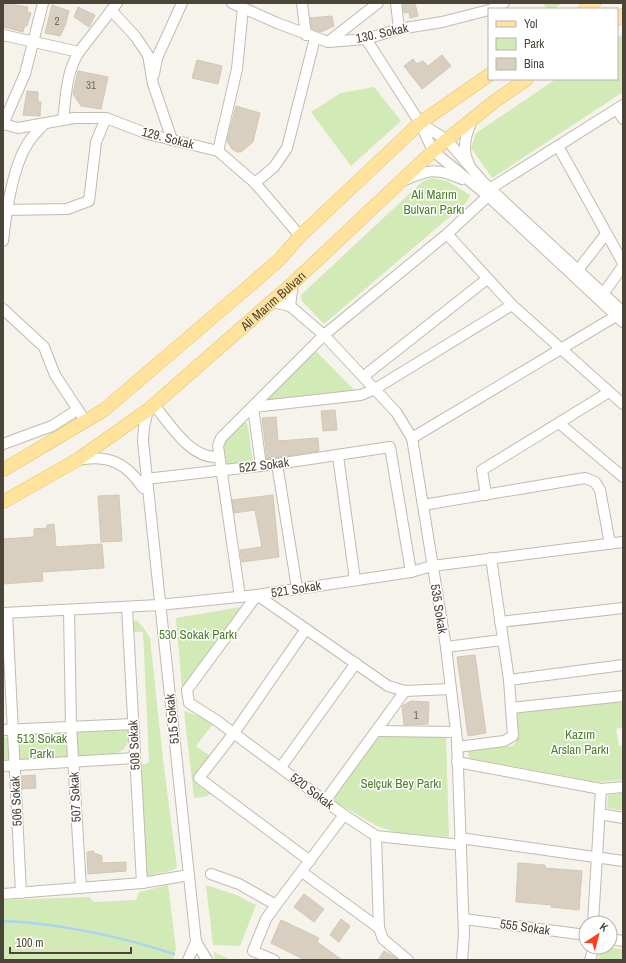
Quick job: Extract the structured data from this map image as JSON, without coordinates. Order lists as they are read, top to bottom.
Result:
{
  "streets": {
    "main road": ["Ali Marım Bulvarı"],
    "street": [
      "130. Sokak",
      "129. Sokak",
      "522 Sokak",
      "521 Sokak",
      "535 Sokak",
      "515 Sokak",
      "508 Sokak",
      "520 Sokak",
      "507 Sokak",
      "506 Sokak",
      "555 Sokak"
    ]
  },
  "crossings": [
    ["129. Sokak", "Ali Marım Bulvarı"],
    ["Ali Marım Bulvarı", "515 Sokak"],
    ["522 Sokak", "521 Sokak"],
    ["522 Sokak", "515 Sokak"],
    ["521 Sokak", "535 Sokak"],
    ["521 Sokak", "515 Sokak"],
    ["521 Sokak", "508 Sokak"],
    ["521 Sokak", "520 Sokak"],
    ["521 Sokak", "507 Sokak"],
    ["521 Sokak", "506 Sokak"],
    ["535 Sokak", "520 Sokak"],
    ["535 Sokak", "555 Sokak"]
  ],
  "parks": [
    "Ali Marım Bulvarı Parkı",
    "530 Sokak Parkı",
    "Kazım Arslan Parkı",
    "513 Sokak Parkı",
    "Selçuk Bey Parkı"
  ],
  "house_numbers": ["2", "31", "1"],
  "legend": ["Yol", "Park", "Bina"],
  "scale_bar": "100 m",
  "north": "top right"
}
